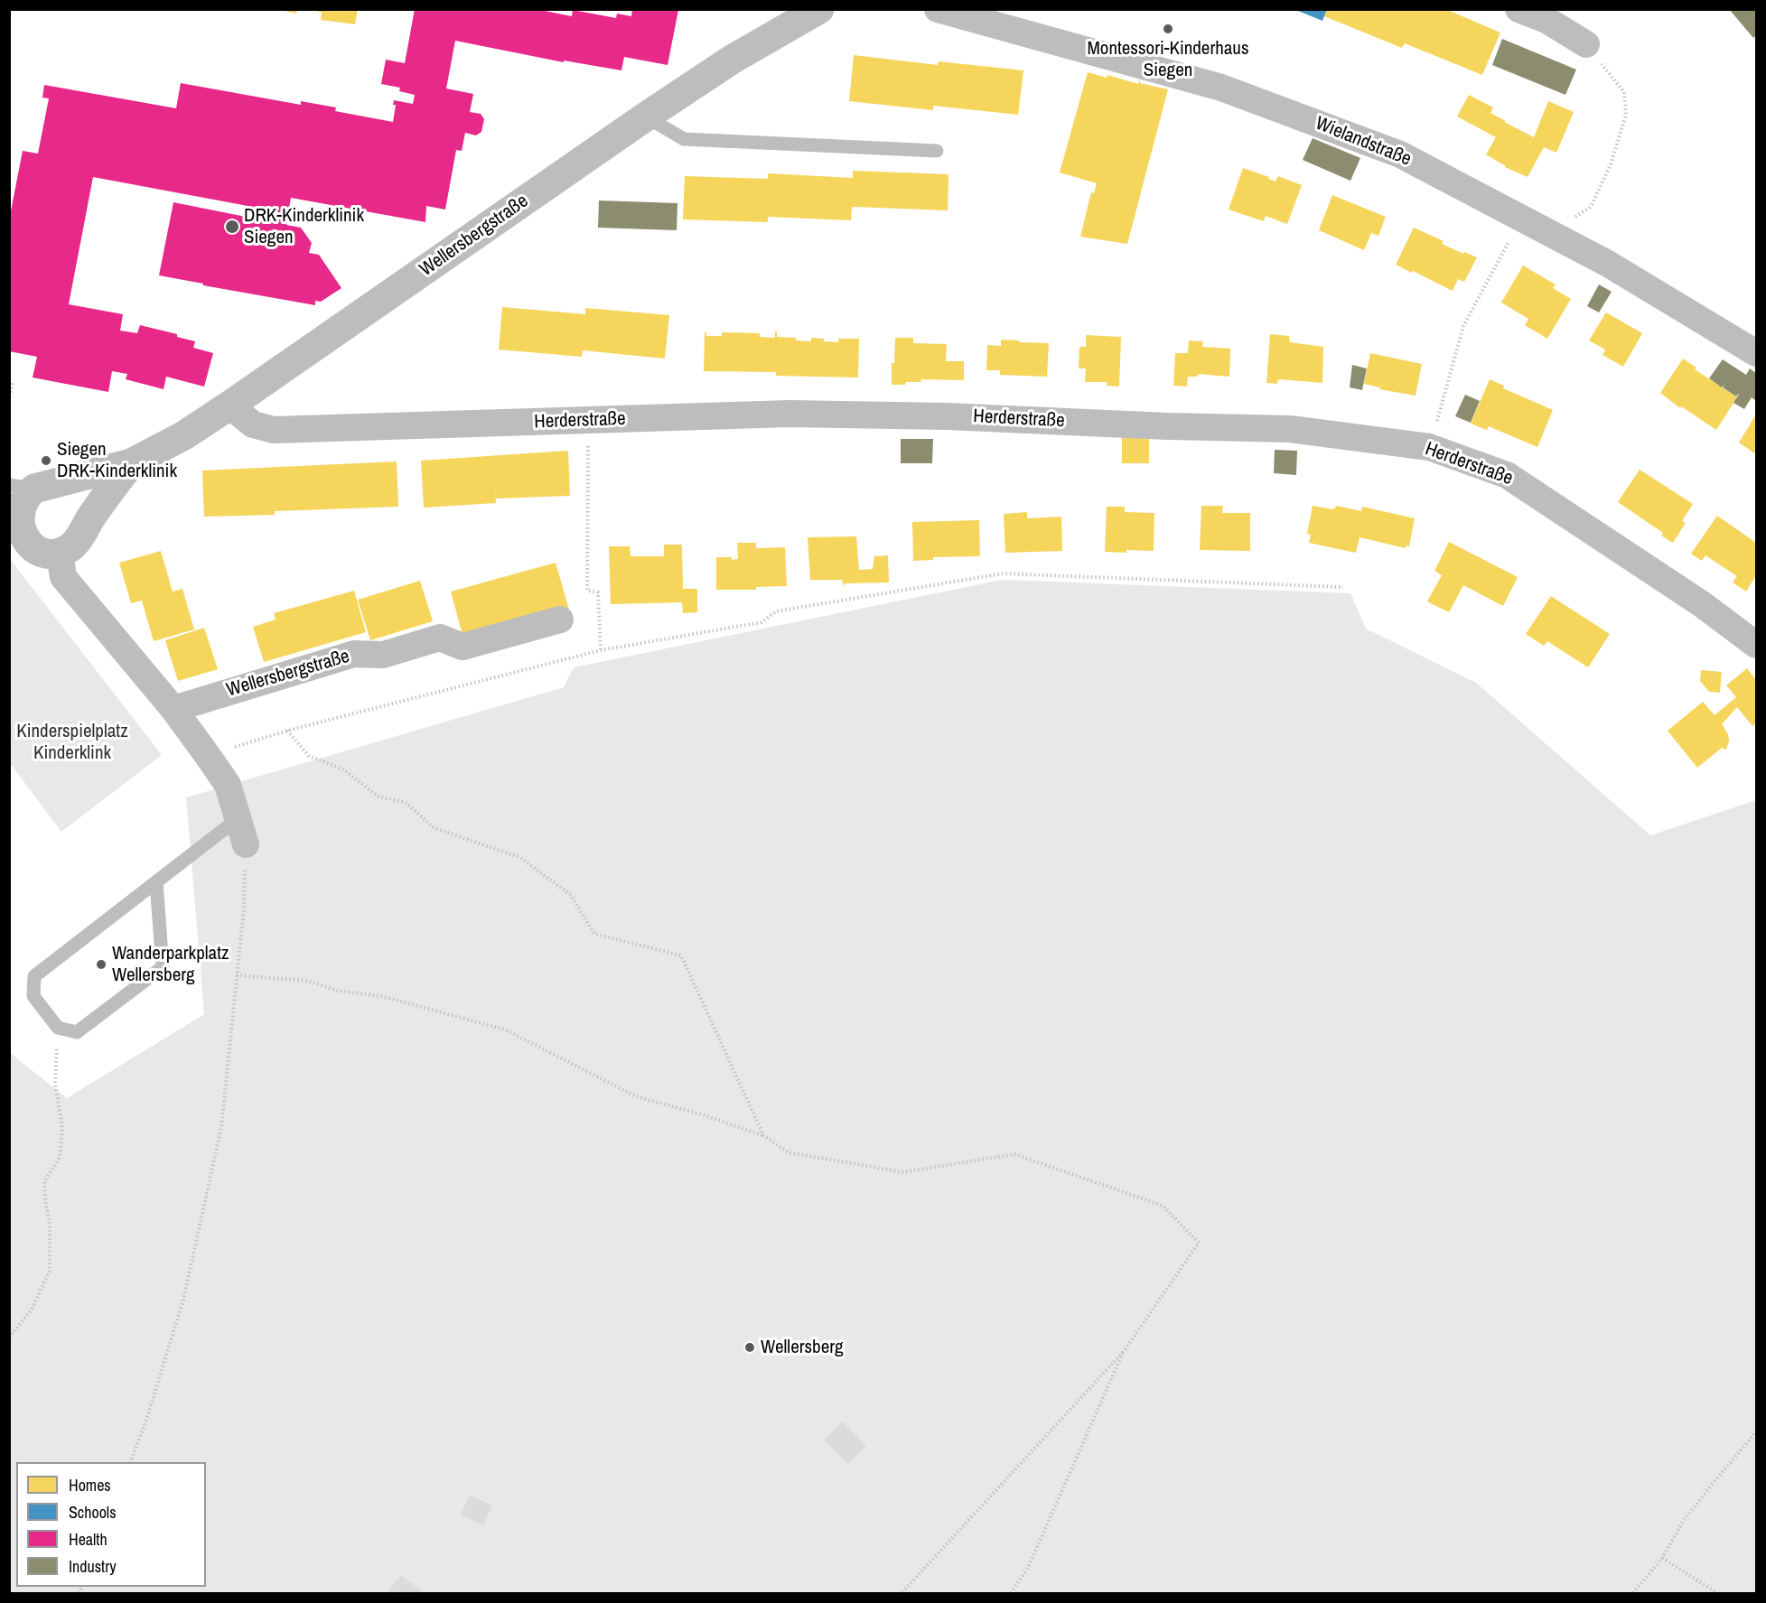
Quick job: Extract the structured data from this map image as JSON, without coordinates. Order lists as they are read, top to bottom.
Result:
{
  "streets": {
    "street": ["Wielandstraße", "Wellersbergstraße", "Herderstraße"]
  },
  "crossings": [
    ["Wellersbergstraße", "Herderstraße"]
  ],
  "parks": ["Kinderspielplatz Kinderklink"],
  "places": [
    "Montessori-Kinderhaus Siegen",
    "DRK-Kinderklinik Siegen",
    "Siegen DRK-Kinderklinik",
    "Wanderparkplatz Wellersberg",
    "Wellersberg"
  ],
  "legend": [
    "Homes",
    "Schools",
    "Health",
    "Industry"
  ]
}
